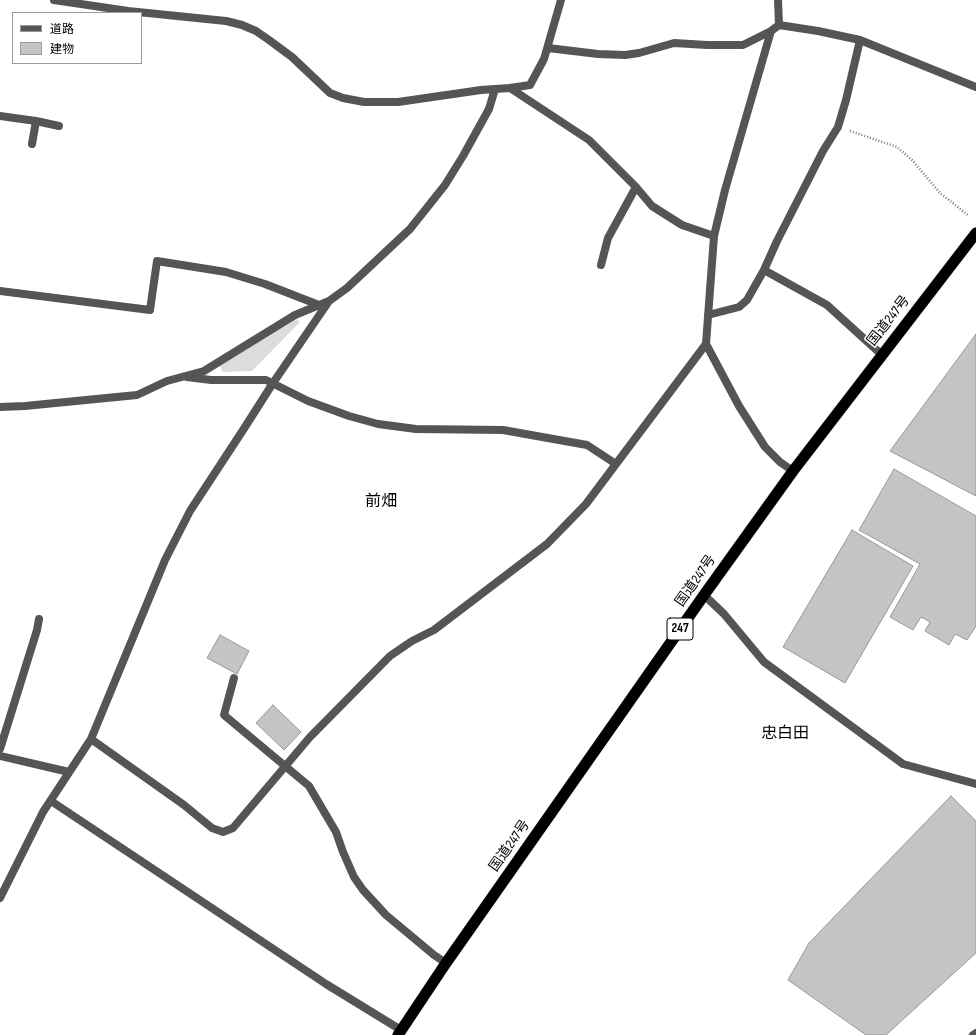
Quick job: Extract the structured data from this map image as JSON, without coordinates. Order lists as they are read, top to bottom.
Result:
{
  "streets": {
    "highway": ["国道247号", "247"]
  },
  "districts": ["前畑", "忠白田"],
  "legend": ["道路", "建物"]
}
